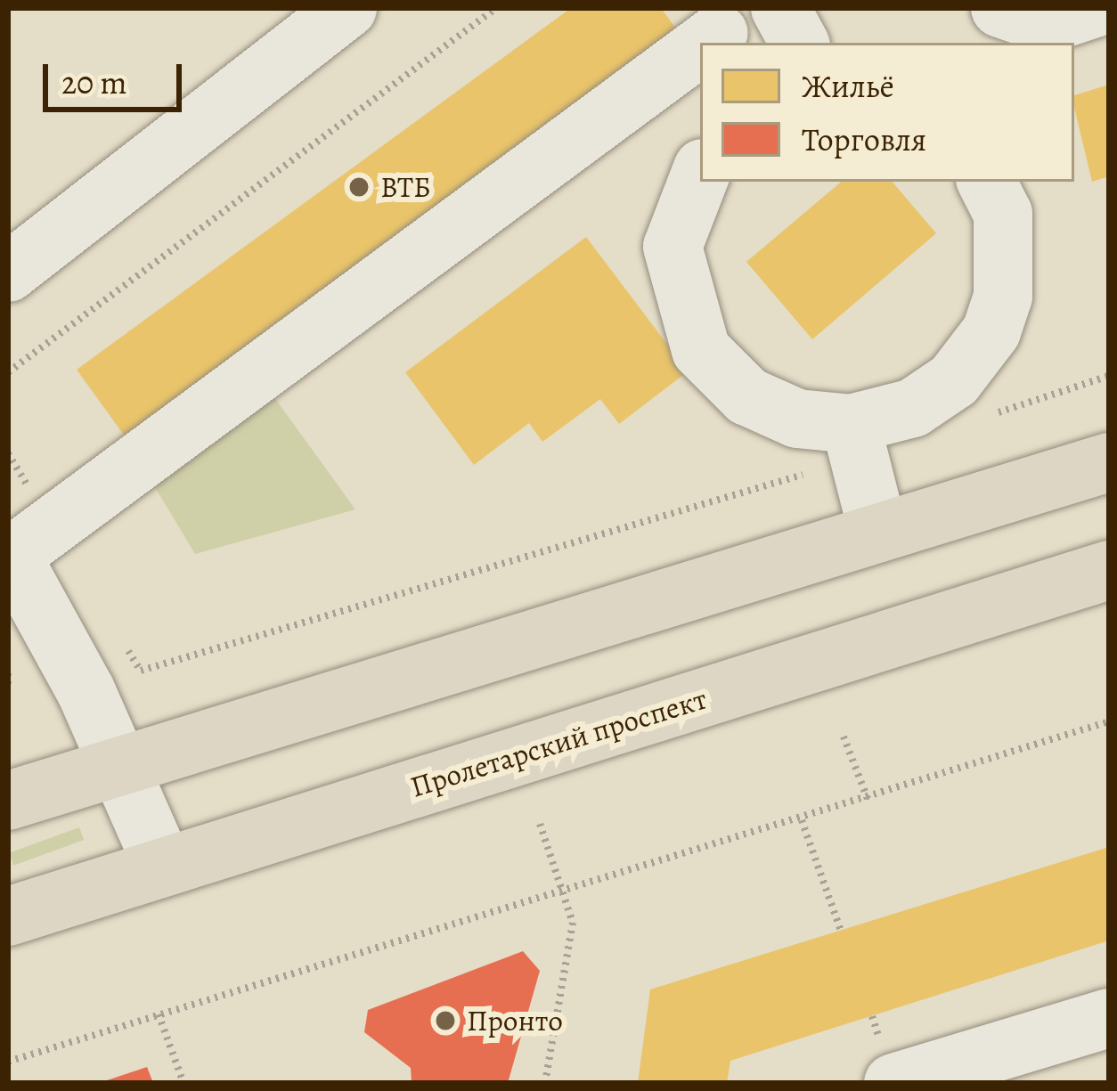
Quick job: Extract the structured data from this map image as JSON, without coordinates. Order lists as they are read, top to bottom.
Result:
{
  "streets": {
    "main road": ["Пролетарский проспект"]
  },
  "places": ["ВТБ", "Пронто"],
  "legend": ["Жильё", "Торговля"],
  "scale_bar": "20 m"
}
